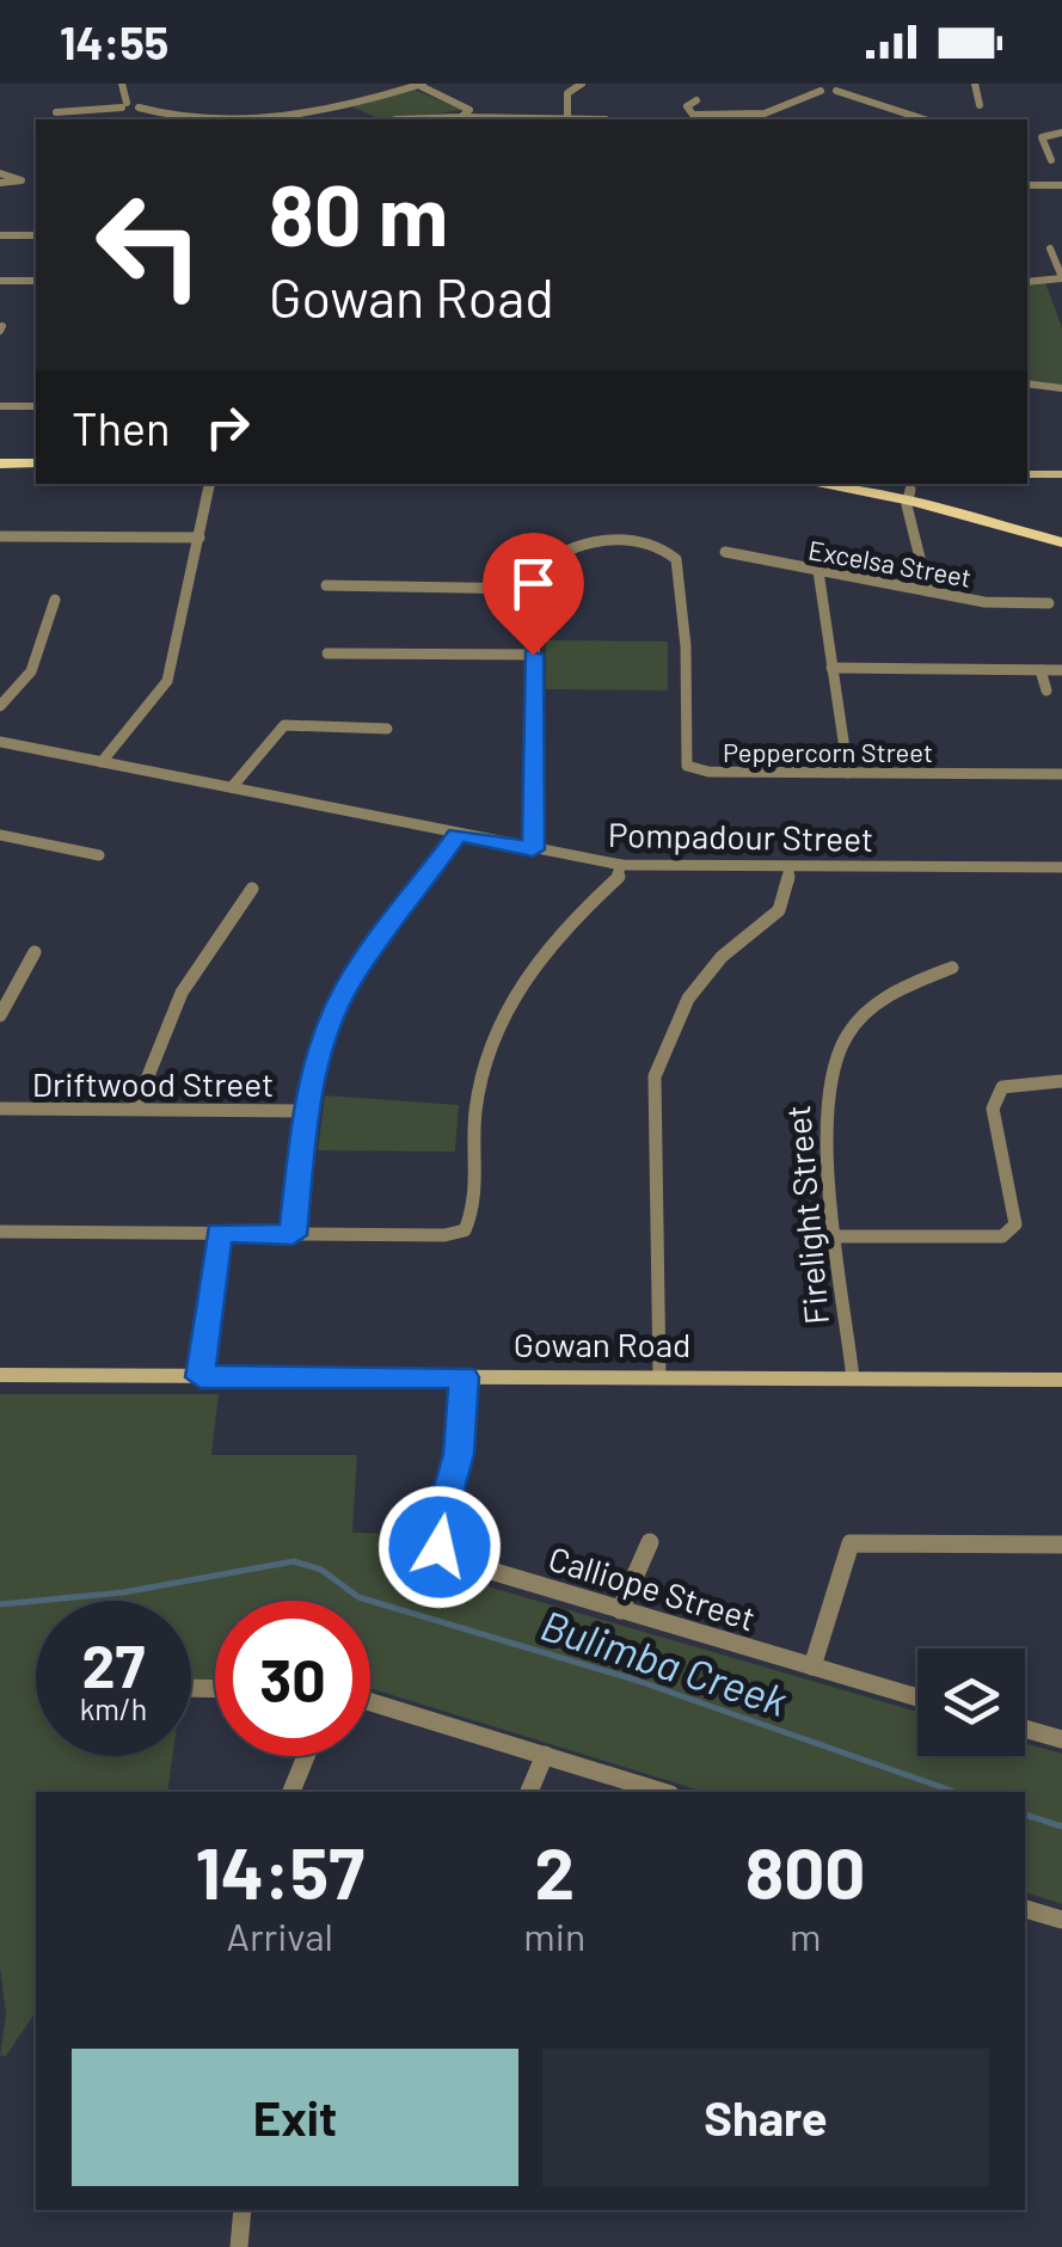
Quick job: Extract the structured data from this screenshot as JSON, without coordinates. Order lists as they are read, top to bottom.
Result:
{
  "streets": {
    "main road": ["Gowan Road"],
    "street": [
      "Excelsa Street",
      "Peppercorn Street",
      "Pompadour Street",
      "Driftwood Street",
      "Firelight Street",
      "Calliope Street"
    ]
  },
  "crossings": [
    ["Firelight Street", "Gowan Road"],
    ["Gowan Road", "Calliope Street"]
  ],
  "water": ["Bulimba Creek"],
  "page": {
    "status": "14:55",
    "turn": ["80 m", "Gowan Road"],
    "then": "Then",
    "speed": "27 km/h",
    "limit": "30",
    "eta": [
      "14:57",
      "Arrival",
      "2",
      "min",
      "800",
      "m"
    ],
    "buttons": ["Exit", "Share"]
  }
}
